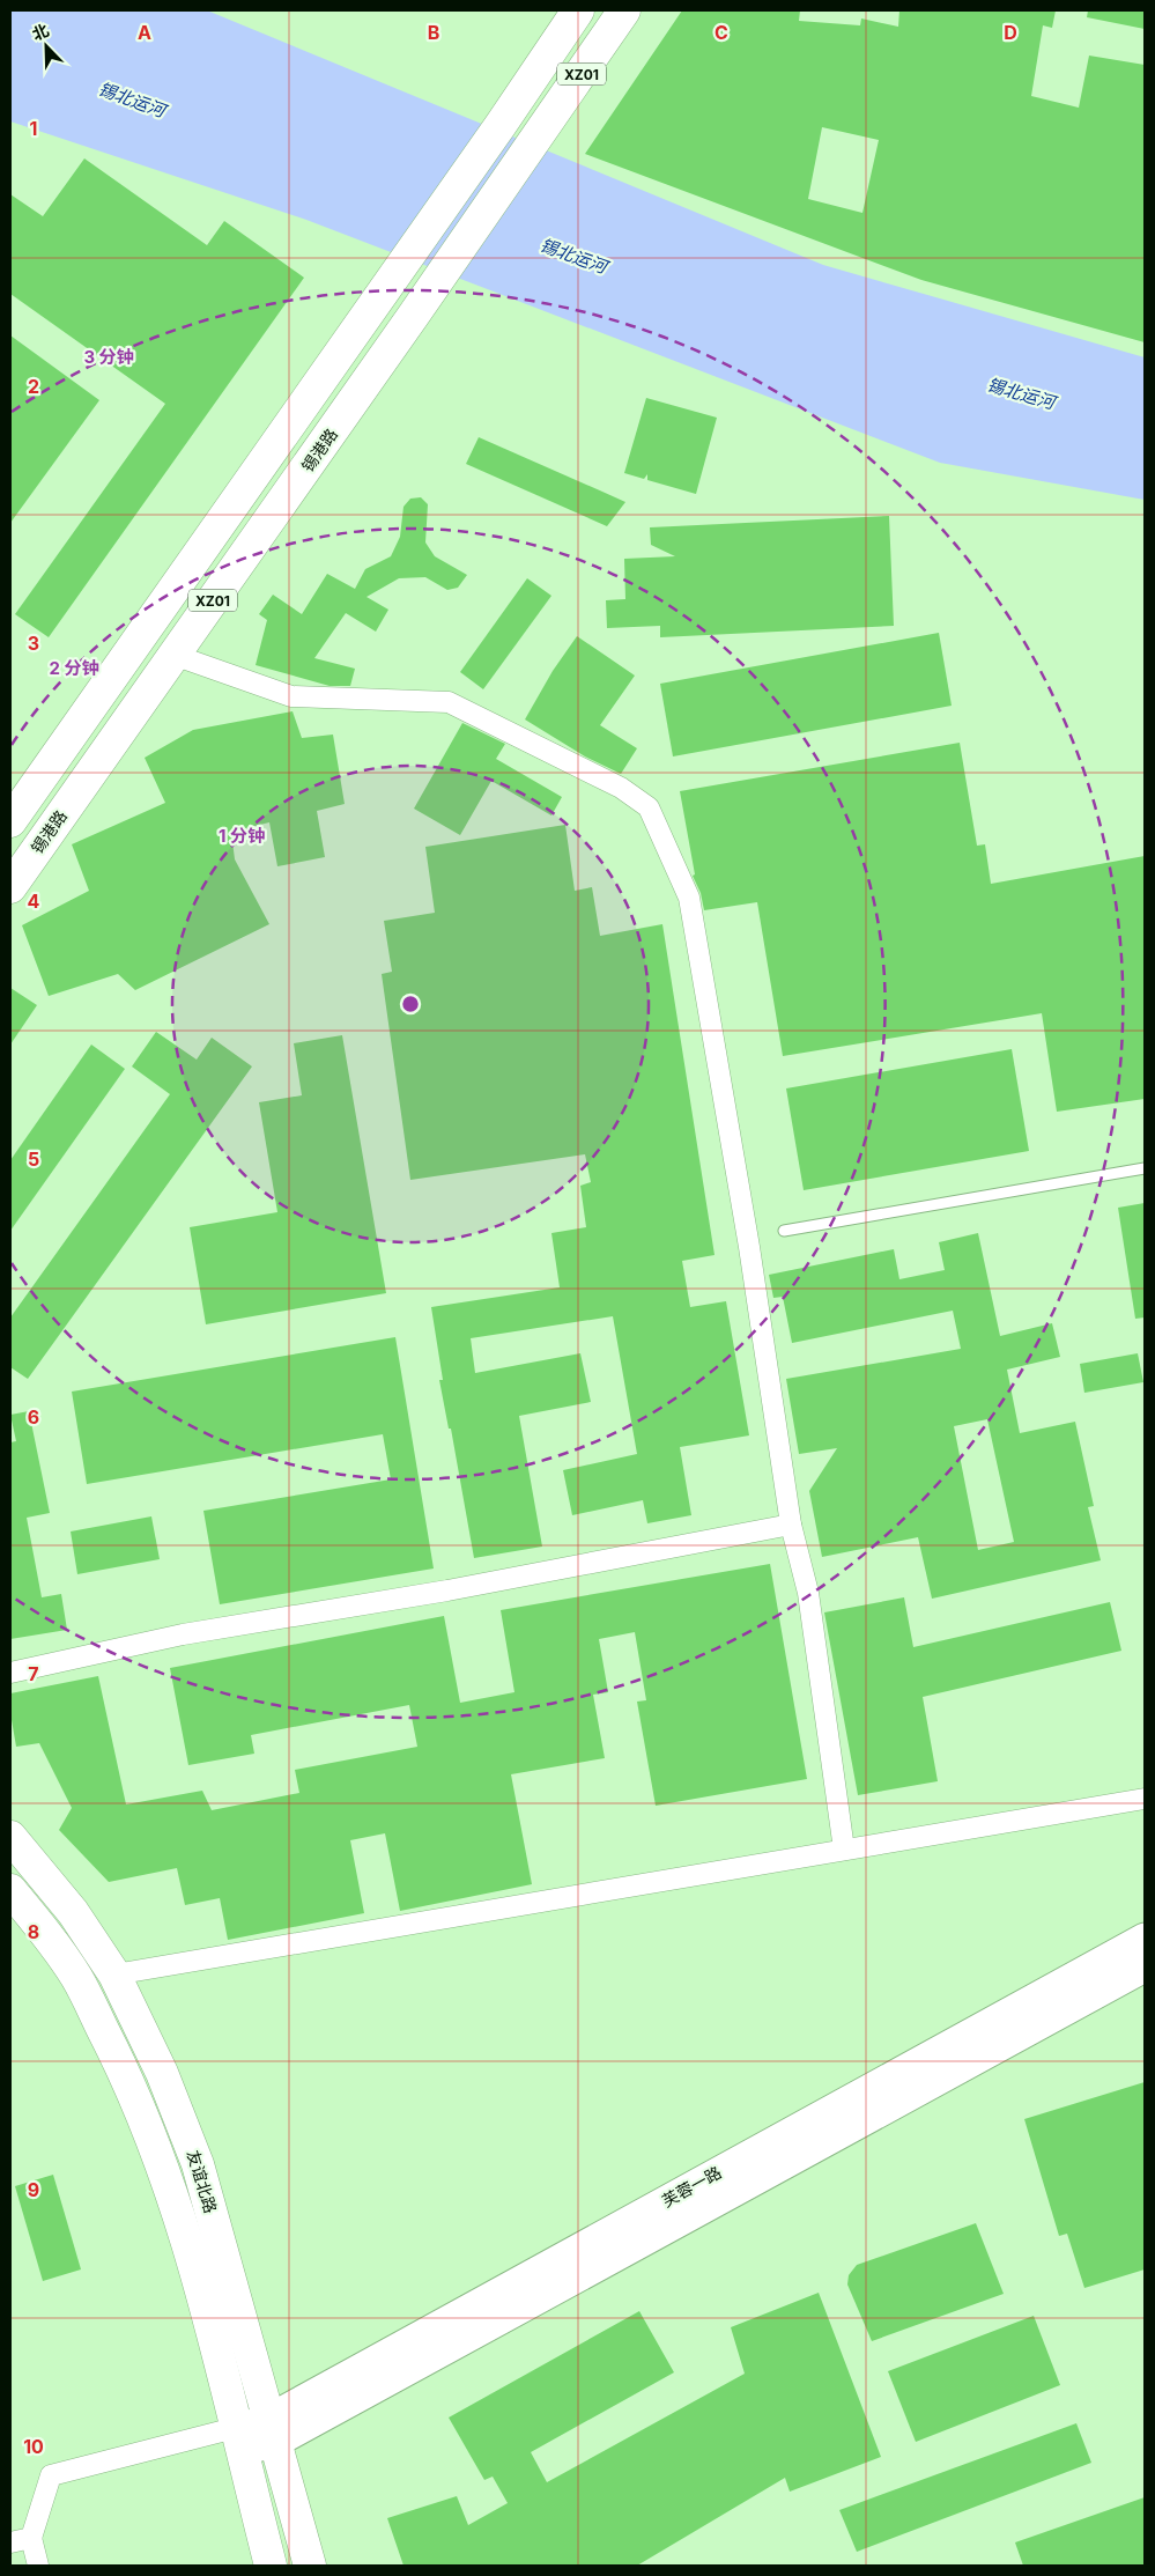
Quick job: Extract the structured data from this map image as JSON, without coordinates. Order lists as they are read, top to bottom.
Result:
{
  "streets": {
    "main road": ["XZ01", "锡港路", "友谊北路"],
    "street": ["芙蓉一路"]
  },
  "crossings": [
    ["友谊北路", "芙蓉一路"]
  ],
  "water": ["锡北运河"],
  "north": "top left",
  "grid": {
    "columns": [
      "A",
      "B",
      "C",
      "D"
    ],
    "rows": [
      "1",
      "2",
      "3",
      "4",
      "5",
      "6",
      "7",
      "8",
      "9",
      "10"
    ]
  },
  "rings": ["3 分钟", "2 分钟", "1 分钟"]
}
